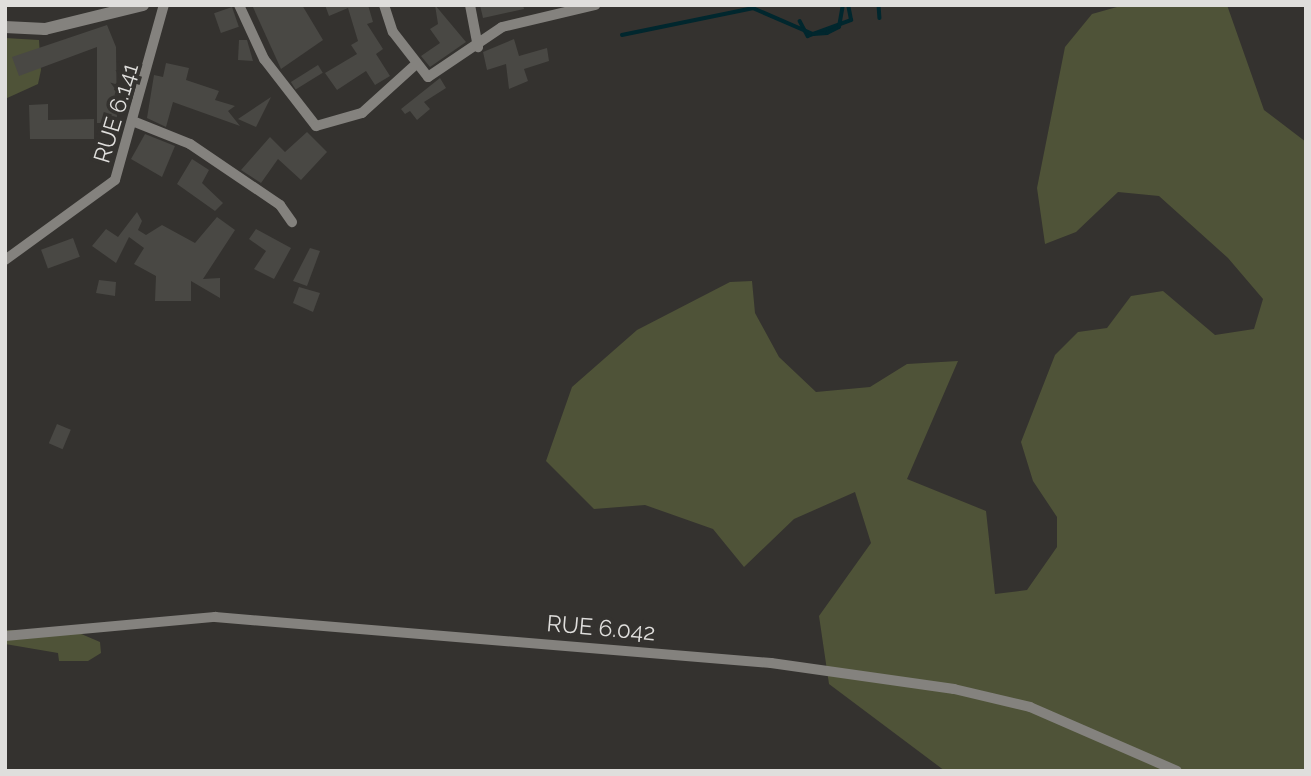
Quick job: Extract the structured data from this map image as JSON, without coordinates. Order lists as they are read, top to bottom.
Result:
{
  "streets": {
    "street": ["RUE 6.141", "RUE 6.042"]
  }
}
